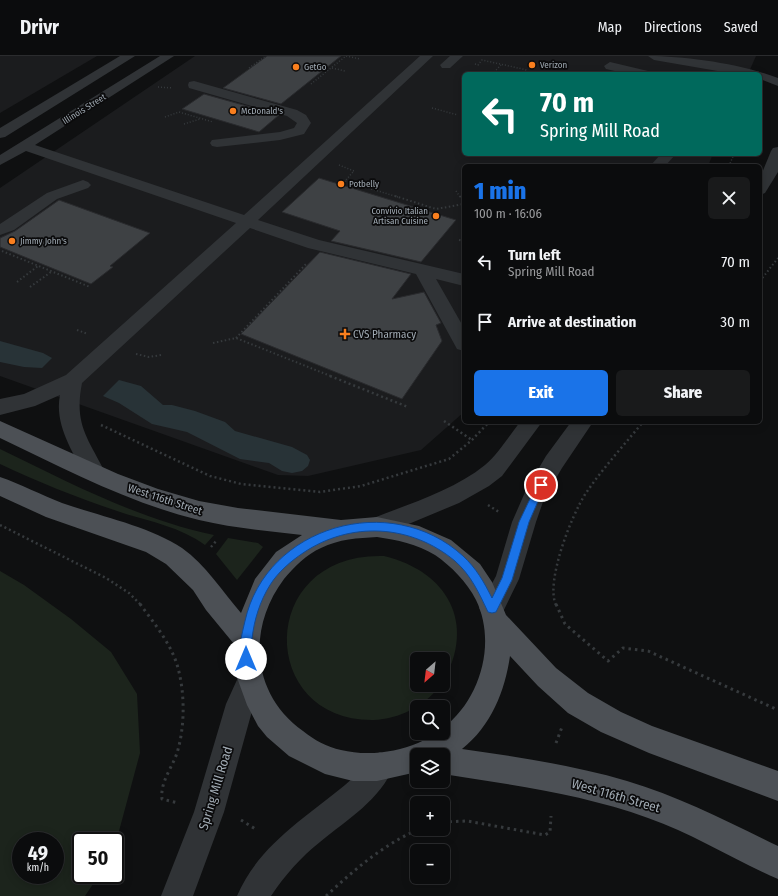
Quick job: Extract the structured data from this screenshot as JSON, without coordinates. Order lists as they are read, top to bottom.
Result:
{
  "streets": {
    "main road": ["West 116th Street"],
    "street": ["Illinois Street", "Spring Mill Road"]
  },
  "places": {
    "other": [
      "Verizon",
      "GetGo",
      "McDonald's",
      "Potbelly",
      "Convivio Italian Artisan Cuisine",
      "Jimmy John's"
    ],
    "health": ["CVS Pharmacy"]
  },
  "north": "bottom left",
  "page": {
    "header": "Drivr",
    "nav": ["Map", "Directions", "Saved"],
    "turn": ["70 m", "Spring Mill Road"],
    "heading": ["1 min", "100 m · 16:06"],
    "list": [
      {
        "name": "Turn left",
        "note": "Spring Mill Road",
        "value": "70 m"
      },
      {
        "name": "Arrive at destination",
        "value": "30 m"
      }
    ],
    "buttons": ["Exit", "Share"],
    "map_buttons": ["+", "−"],
    "speed": "49 km/h",
    "limit": "50"
  }
}
